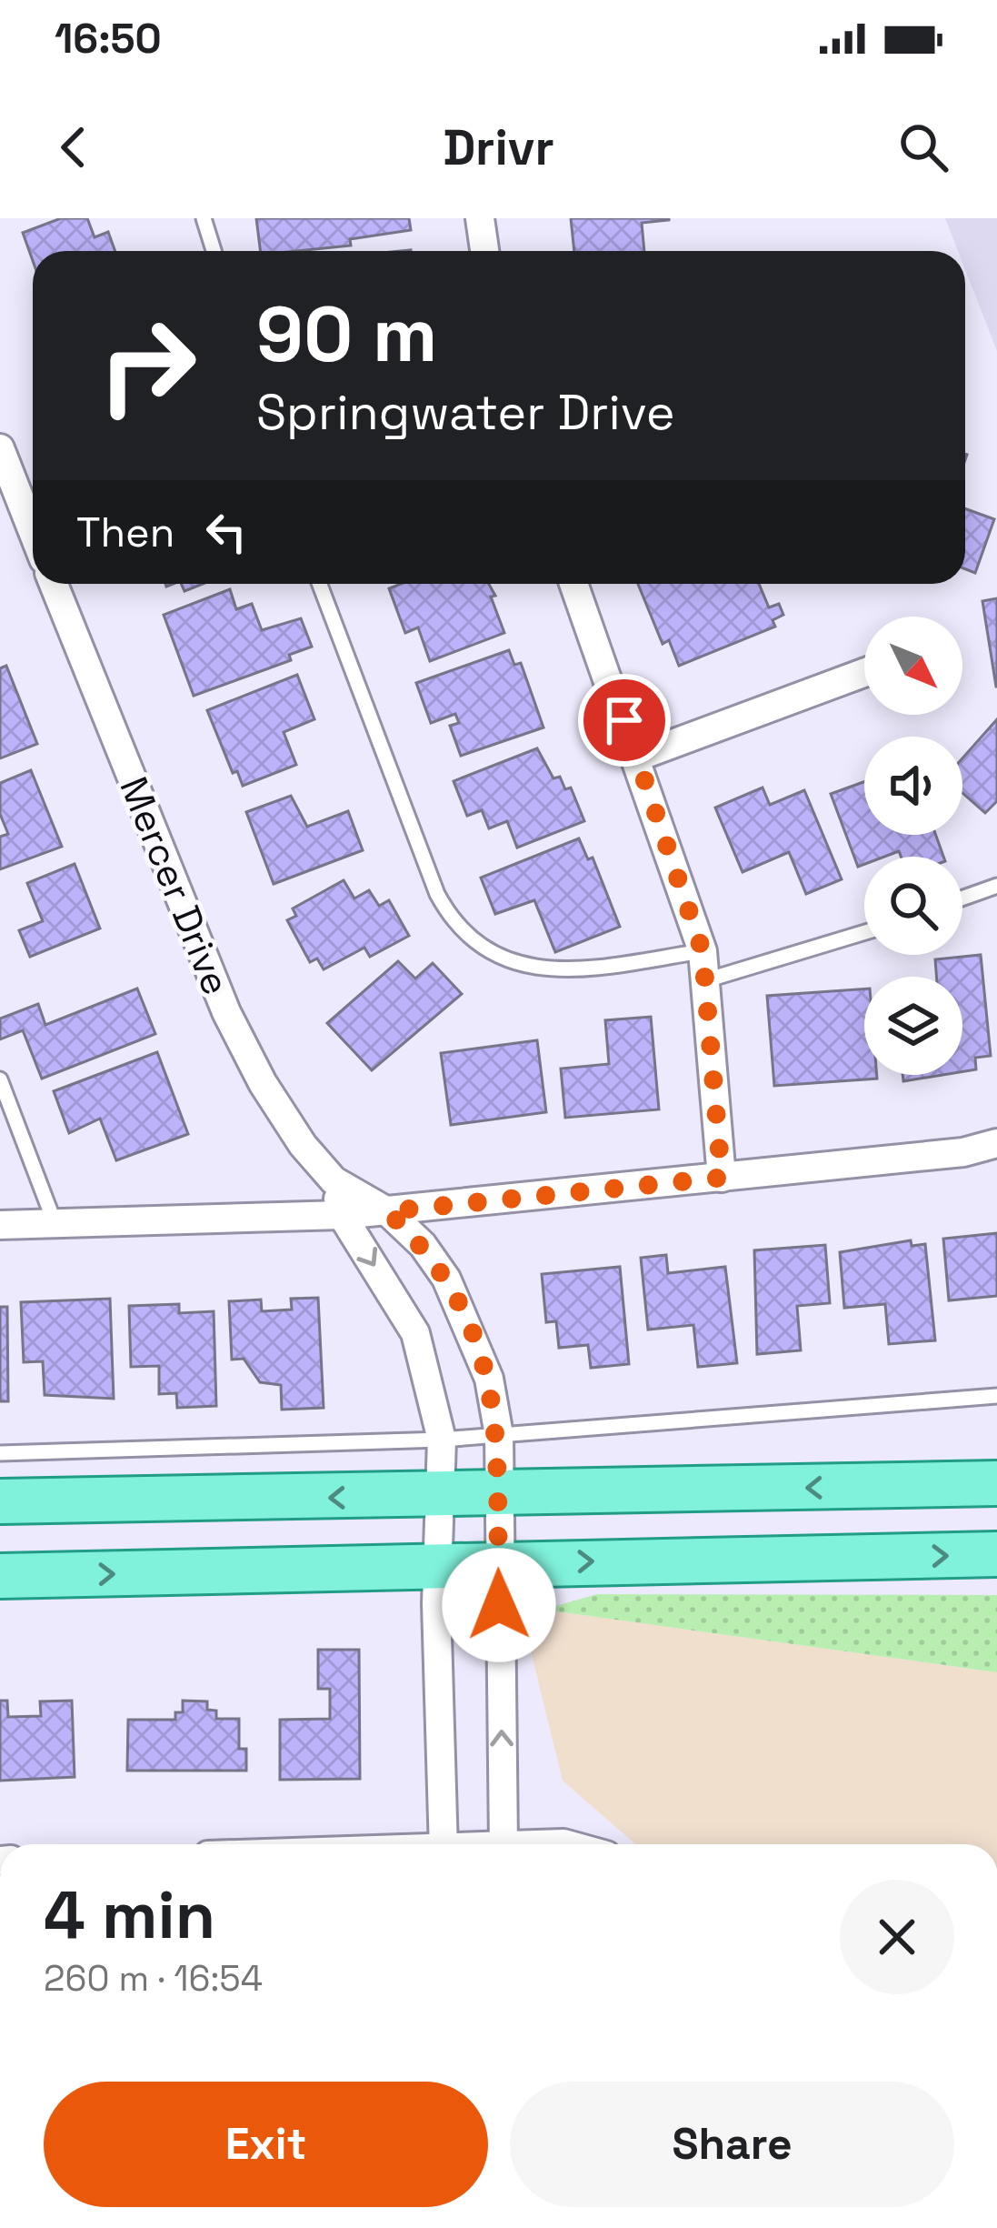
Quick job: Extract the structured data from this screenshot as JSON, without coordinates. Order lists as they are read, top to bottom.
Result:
{
  "streets": {
    "street": ["Mercer Drive"]
  },
  "north": "bottom right",
  "page": {
    "status": "16:50",
    "header": "Drivr",
    "turn": ["90 m", "Springwater Drive"],
    "then": "Then",
    "heading": ["4 min", "260 m · 16:54"],
    "buttons": ["Exit", "Share"]
  }
}
